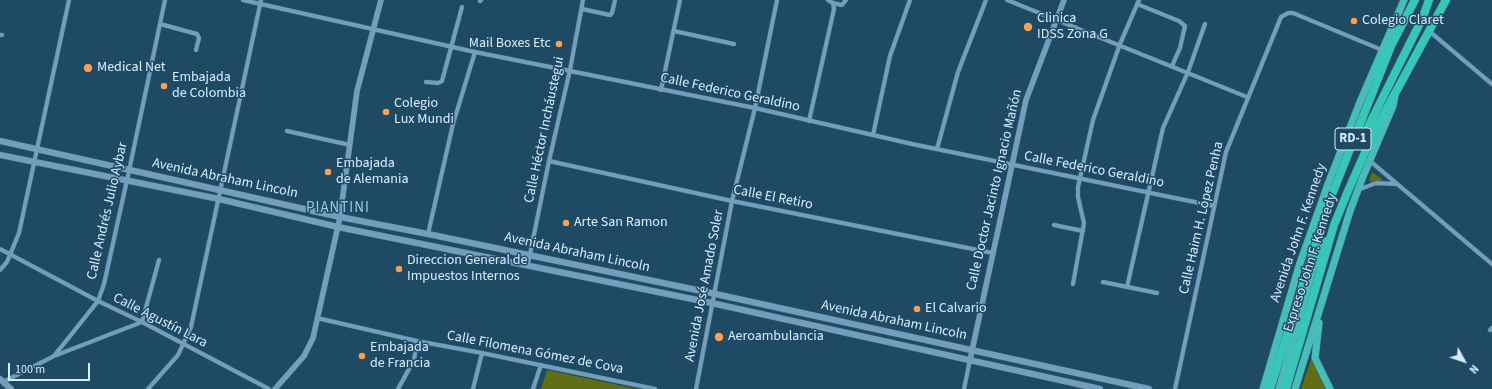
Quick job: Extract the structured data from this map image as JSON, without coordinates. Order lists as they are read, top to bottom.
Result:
{
  "streets": {
    "highway": ["RD-1", "Expreso John F. Kennedy"],
    "main road": ["Avenida Abraham Lincoln", "Avenida John F. Kennedy"],
    "street": [
      "Calle Federico Geraldino",
      "Calle Héctor Incháustegui",
      "Calle Doctor Jacinto Ignacio Mañón",
      "Calle El Retiro",
      "Calle Andrés Julio Aybar",
      "Calle Haim H. López Penha",
      "Avenida José Amado Soler",
      "Calle Agustín Lara",
      "Calle Filomena Gómez de Cova"
    ]
  },
  "crossings": [
    ["Calle Federico Geraldino", "Calle Héctor Incháustegui"],
    ["Calle Federico Geraldino", "Calle Doctor Jacinto Ignacio Mañón"],
    ["Calle Federico Geraldino", "Calle Haim H. López Penha"],
    ["Calle Federico Geraldino", "Avenida José Amado Soler"],
    ["Calle Héctor Incháustegui", "Avenida Abraham Lincoln"],
    ["Calle Héctor Incháustegui", "Calle El Retiro"],
    ["RD-1", "Expreso John F. Kennedy"],
    ["Avenida Abraham Lincoln", "Calle Doctor Jacinto Ignacio Mañón"],
    ["Avenida Abraham Lincoln", "Calle Andrés Julio Aybar"],
    ["Avenida Abraham Lincoln", "Avenida José Amado Soler"],
    ["Calle Doctor Jacinto Ignacio Mañón", "Calle El Retiro"],
    ["Calle El Retiro", "Avenida José Amado Soler"],
    ["Calle Andrés Julio Aybar", "Calle Agustín Lara"],
    ["Calle Haim H. López Penha", "Avenida John F. Kennedy"]
  ],
  "districts": ["PIANTINI"],
  "places": [
    "Colegio Claret",
    "Clinica IDSS Zona G",
    "Mail Boxes Etc",
    "Medical Net",
    "Embajada de Colombia",
    "Colegio Lux Mundi",
    "Embajada de Alemania",
    "Arte San Ramon",
    "Direccion General de Impuestos Internos",
    "El Calvario",
    "Aeroambulancia",
    "Embajada de Francia"
  ],
  "scale_bar": "100 m",
  "north": "bottom right"
}
